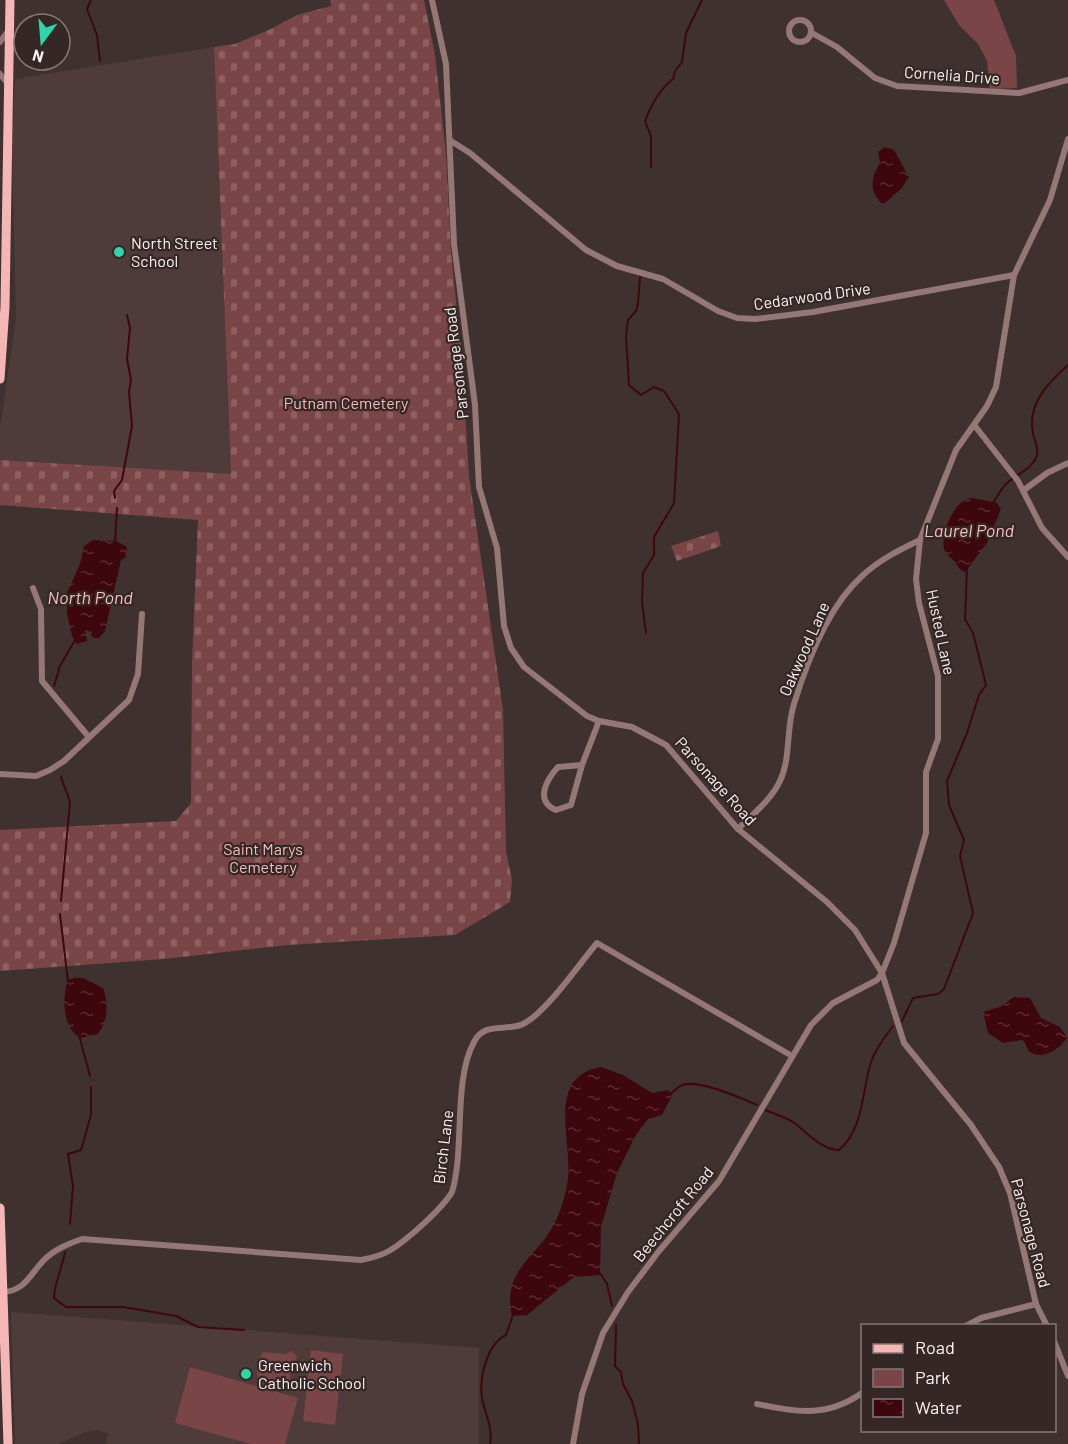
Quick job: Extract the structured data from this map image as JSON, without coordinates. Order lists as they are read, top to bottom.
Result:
{
  "streets": {
    "street": [
      "Cornelia Drive",
      "Cedarwood Drive",
      "Parsonage Road",
      "Husted Lane",
      "Oakwood Lane",
      "Birch Lane",
      "Beechcroft Road"
    ]
  },
  "crossings": [
    ["Cedarwood Drive", "Parsonage Road"],
    ["Cedarwood Drive", "Husted Lane"],
    ["Parsonage Road", "Husted Lane"],
    ["Parsonage Road", "Oakwood Lane"],
    ["Parsonage Road", "Beechcroft Road"],
    ["Husted Lane", "Oakwood Lane"],
    ["Husted Lane", "Beechcroft Road"],
    ["Birch Lane", "Beechcroft Road"]
  ],
  "water": ["Laurel Pond", "North Pond"],
  "parks": ["Putnam Cemetery", "Saint Marys Cemetery"],
  "places": ["North Street School", "Greenwich Catholic School"],
  "legend": ["Road", "Park", "Water"],
  "north": "bottom"
}
